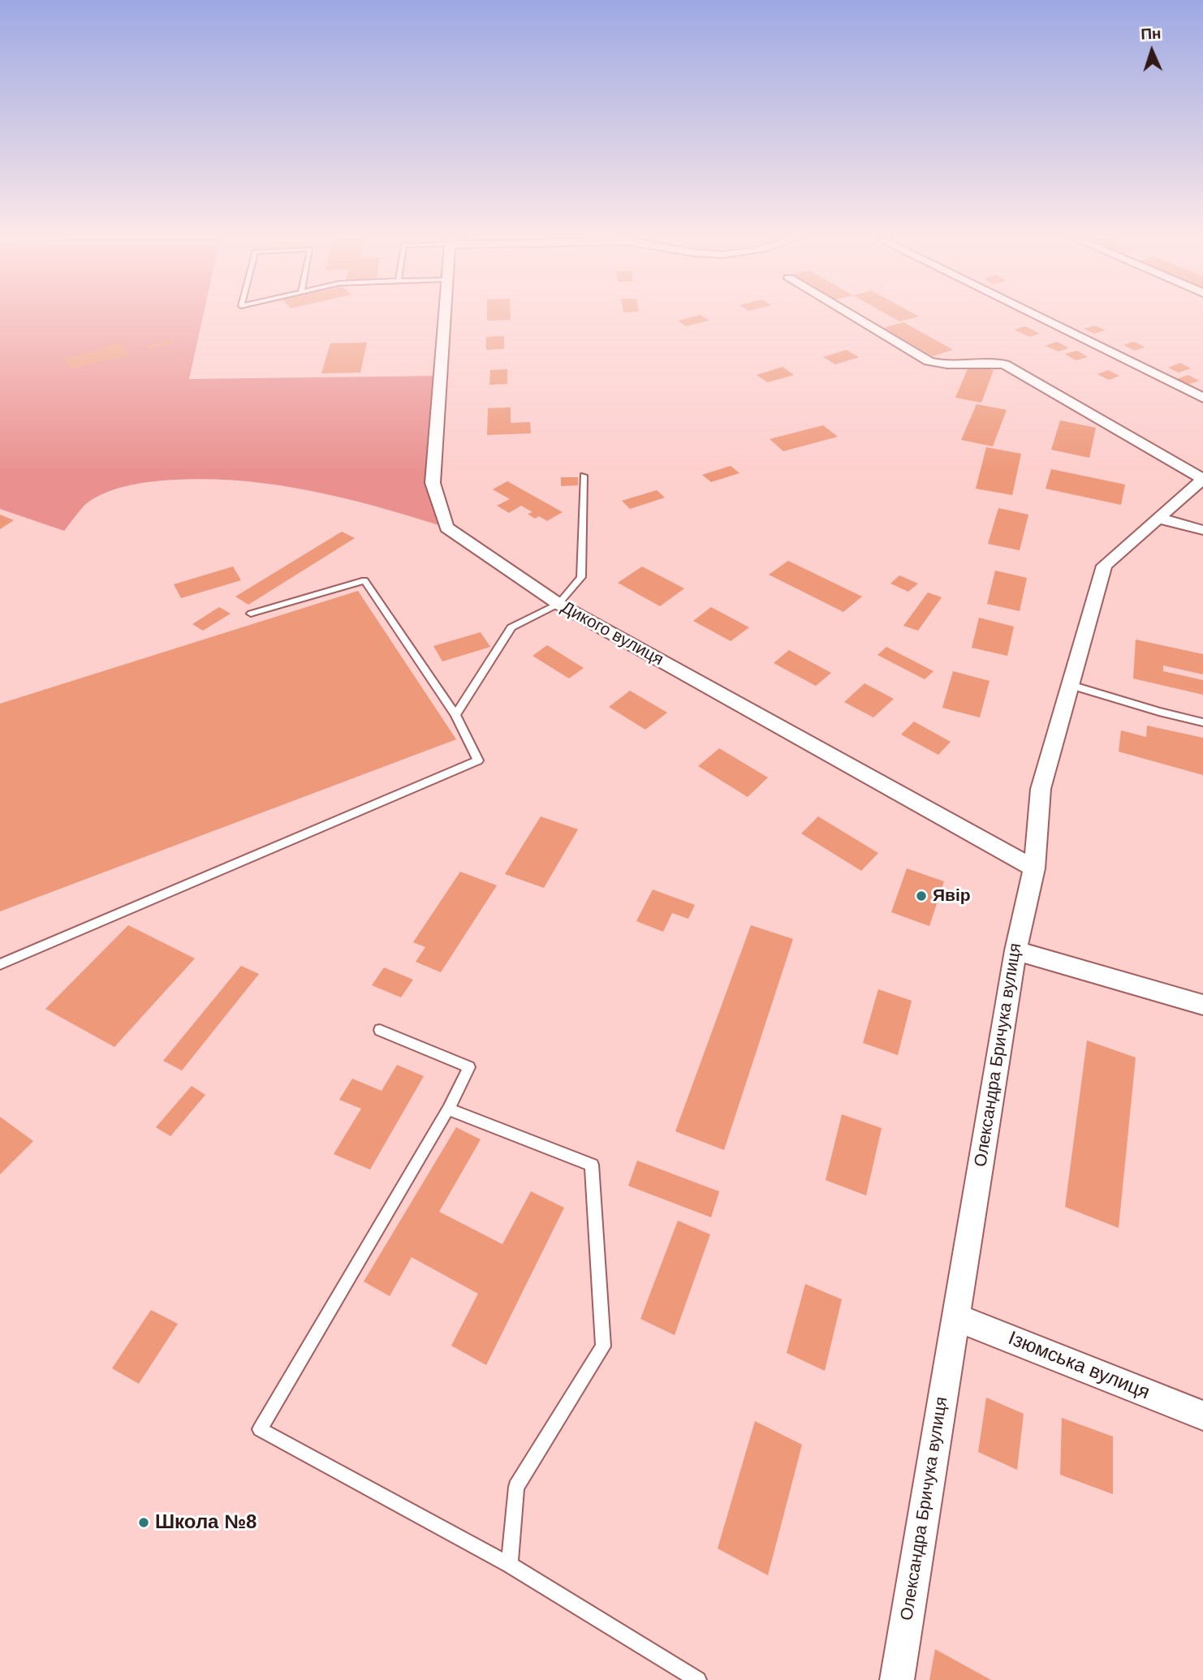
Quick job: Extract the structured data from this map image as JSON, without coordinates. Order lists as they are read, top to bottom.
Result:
{
  "streets": {
    "street": ["Дикого вулиця", "Олександра Бричука вулиця", "Ізюмська вулиця"]
  },
  "crossings": [
    ["Дикого вулиця", "Олександра Бричука вулиця"],
    ["Олександра Бричука вулиця", "Ізюмська вулиця"]
  ],
  "places": ["Явiр", "Школа №8"],
  "north": "top"
}
